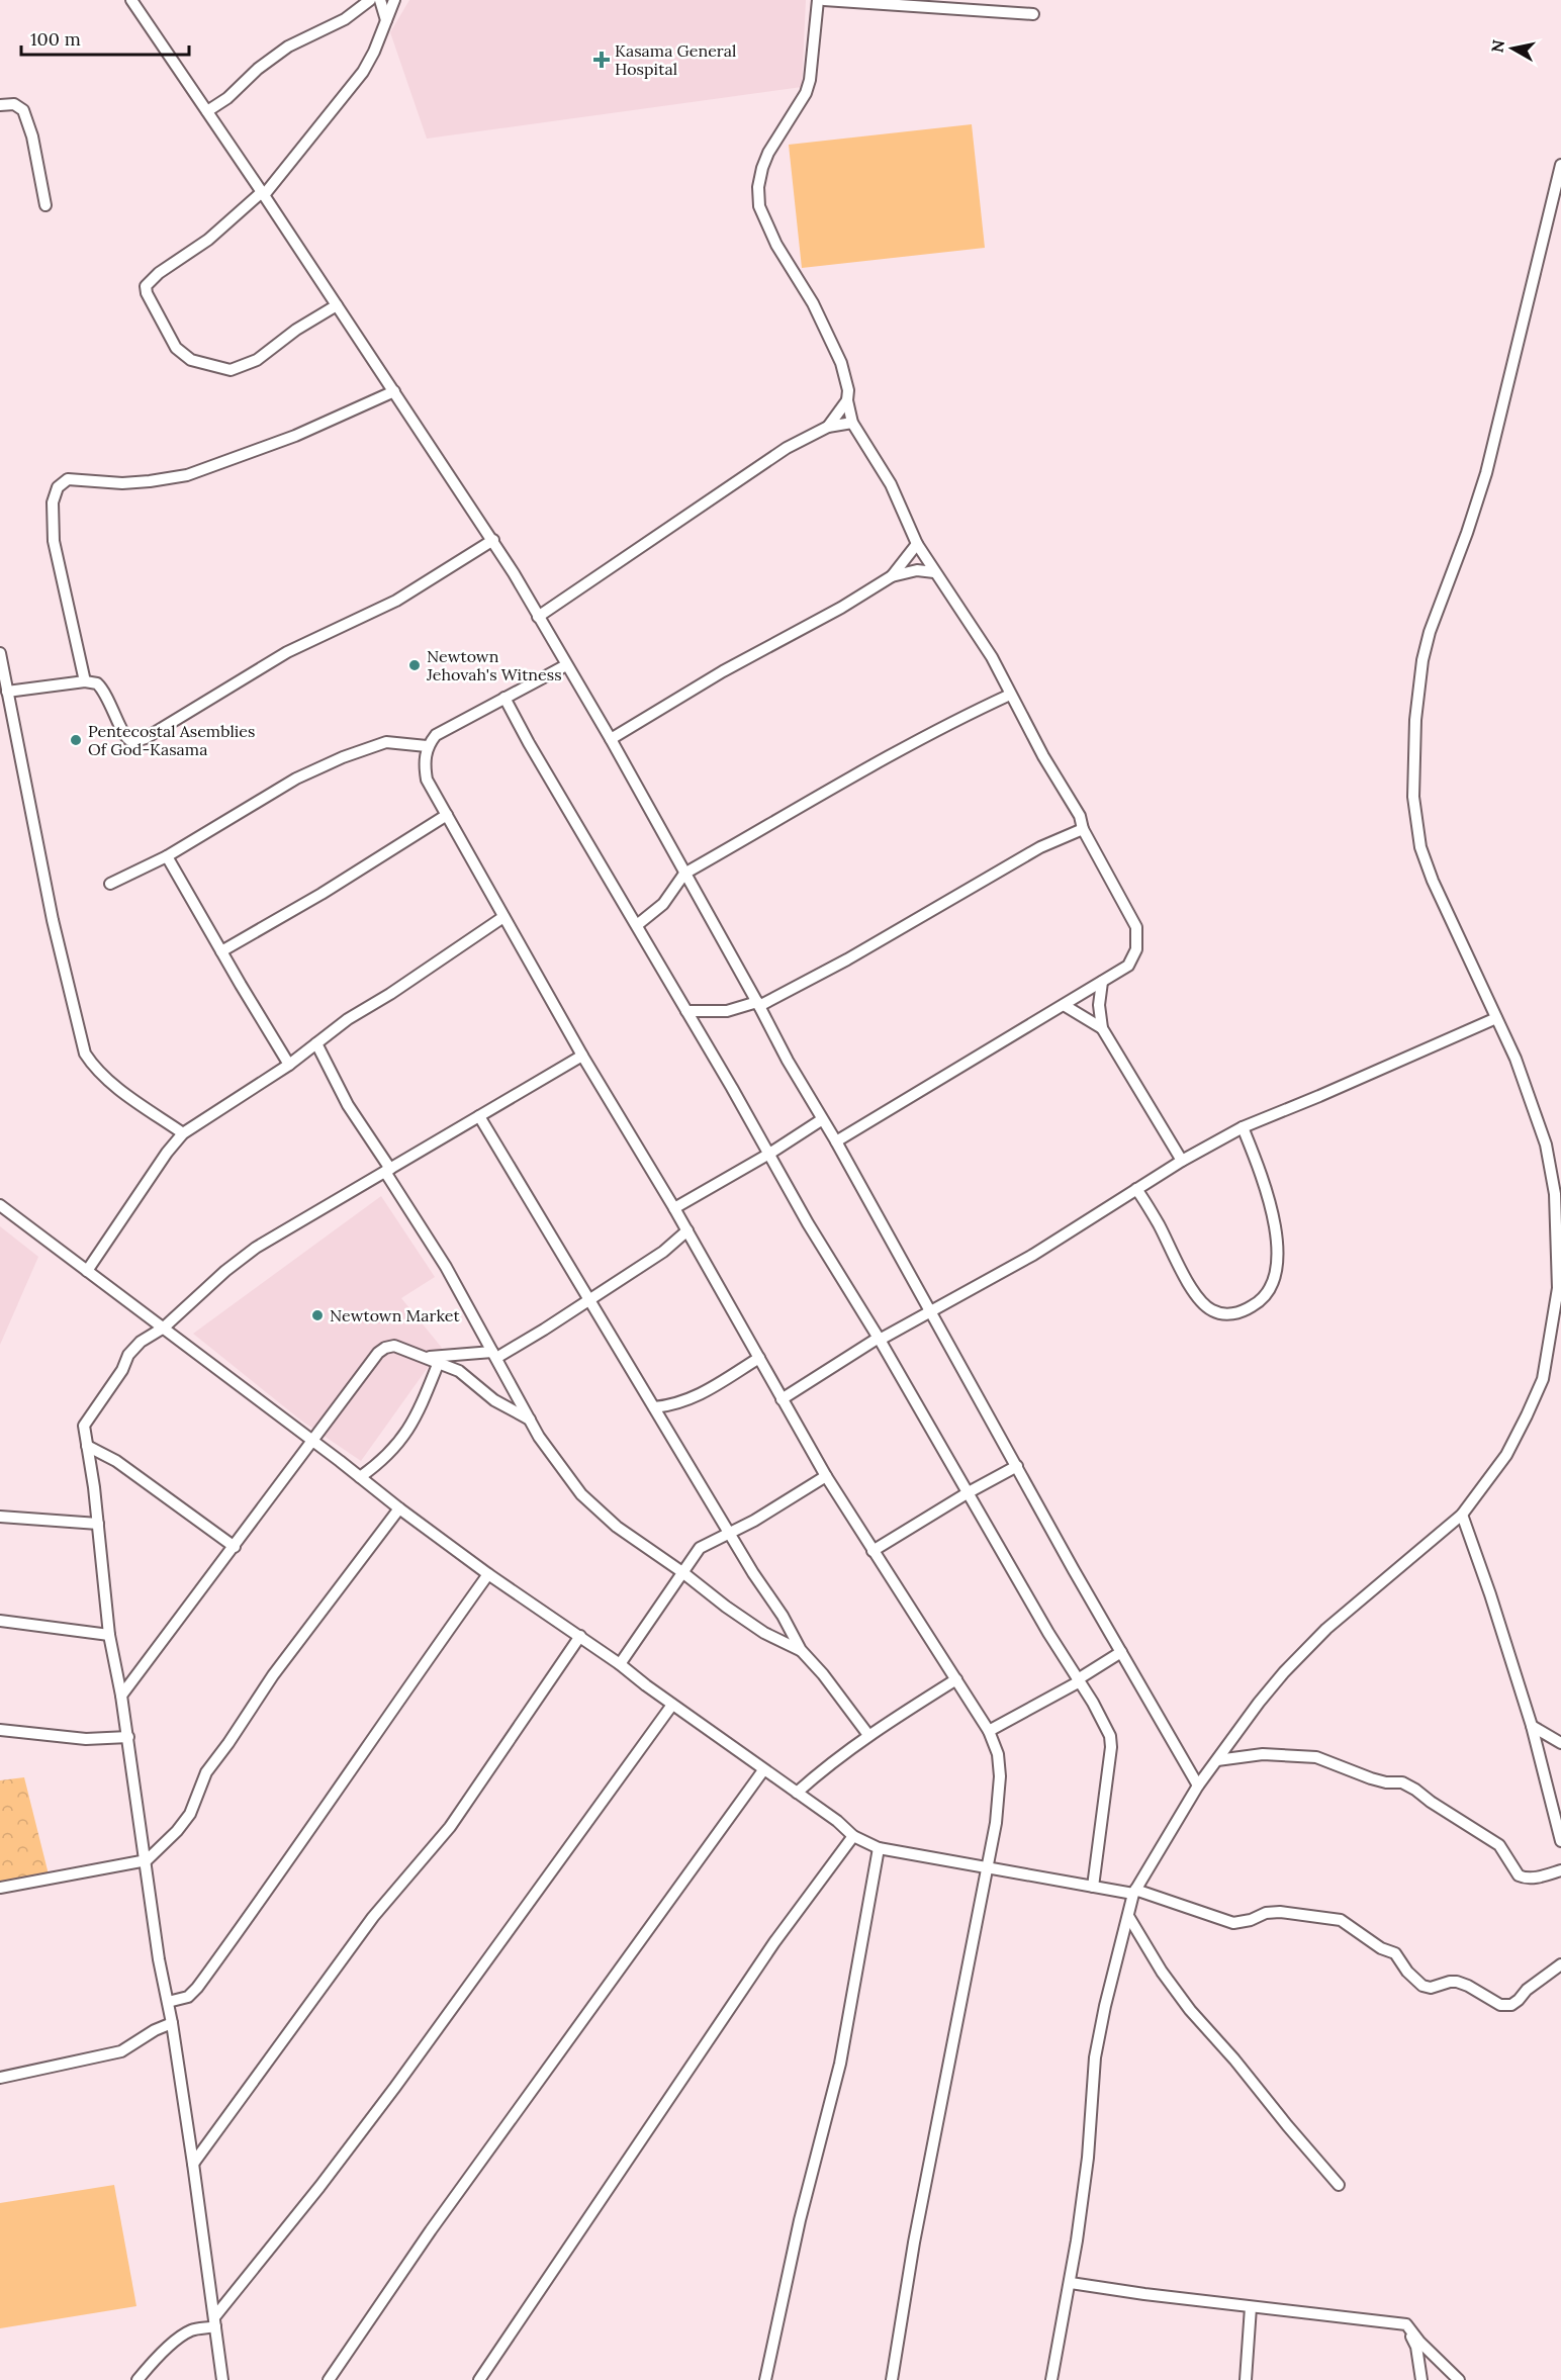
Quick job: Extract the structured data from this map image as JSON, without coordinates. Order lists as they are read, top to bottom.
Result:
{
  "places": {
    "health": ["Kasama General Hospital"],
    "other": ["Newtown Jehovah's Witness", "Pentecostal Asemblies Of God-Kasama", "Newtown Market"]
  },
  "scale_bar": "100 m",
  "north": "left"
}
